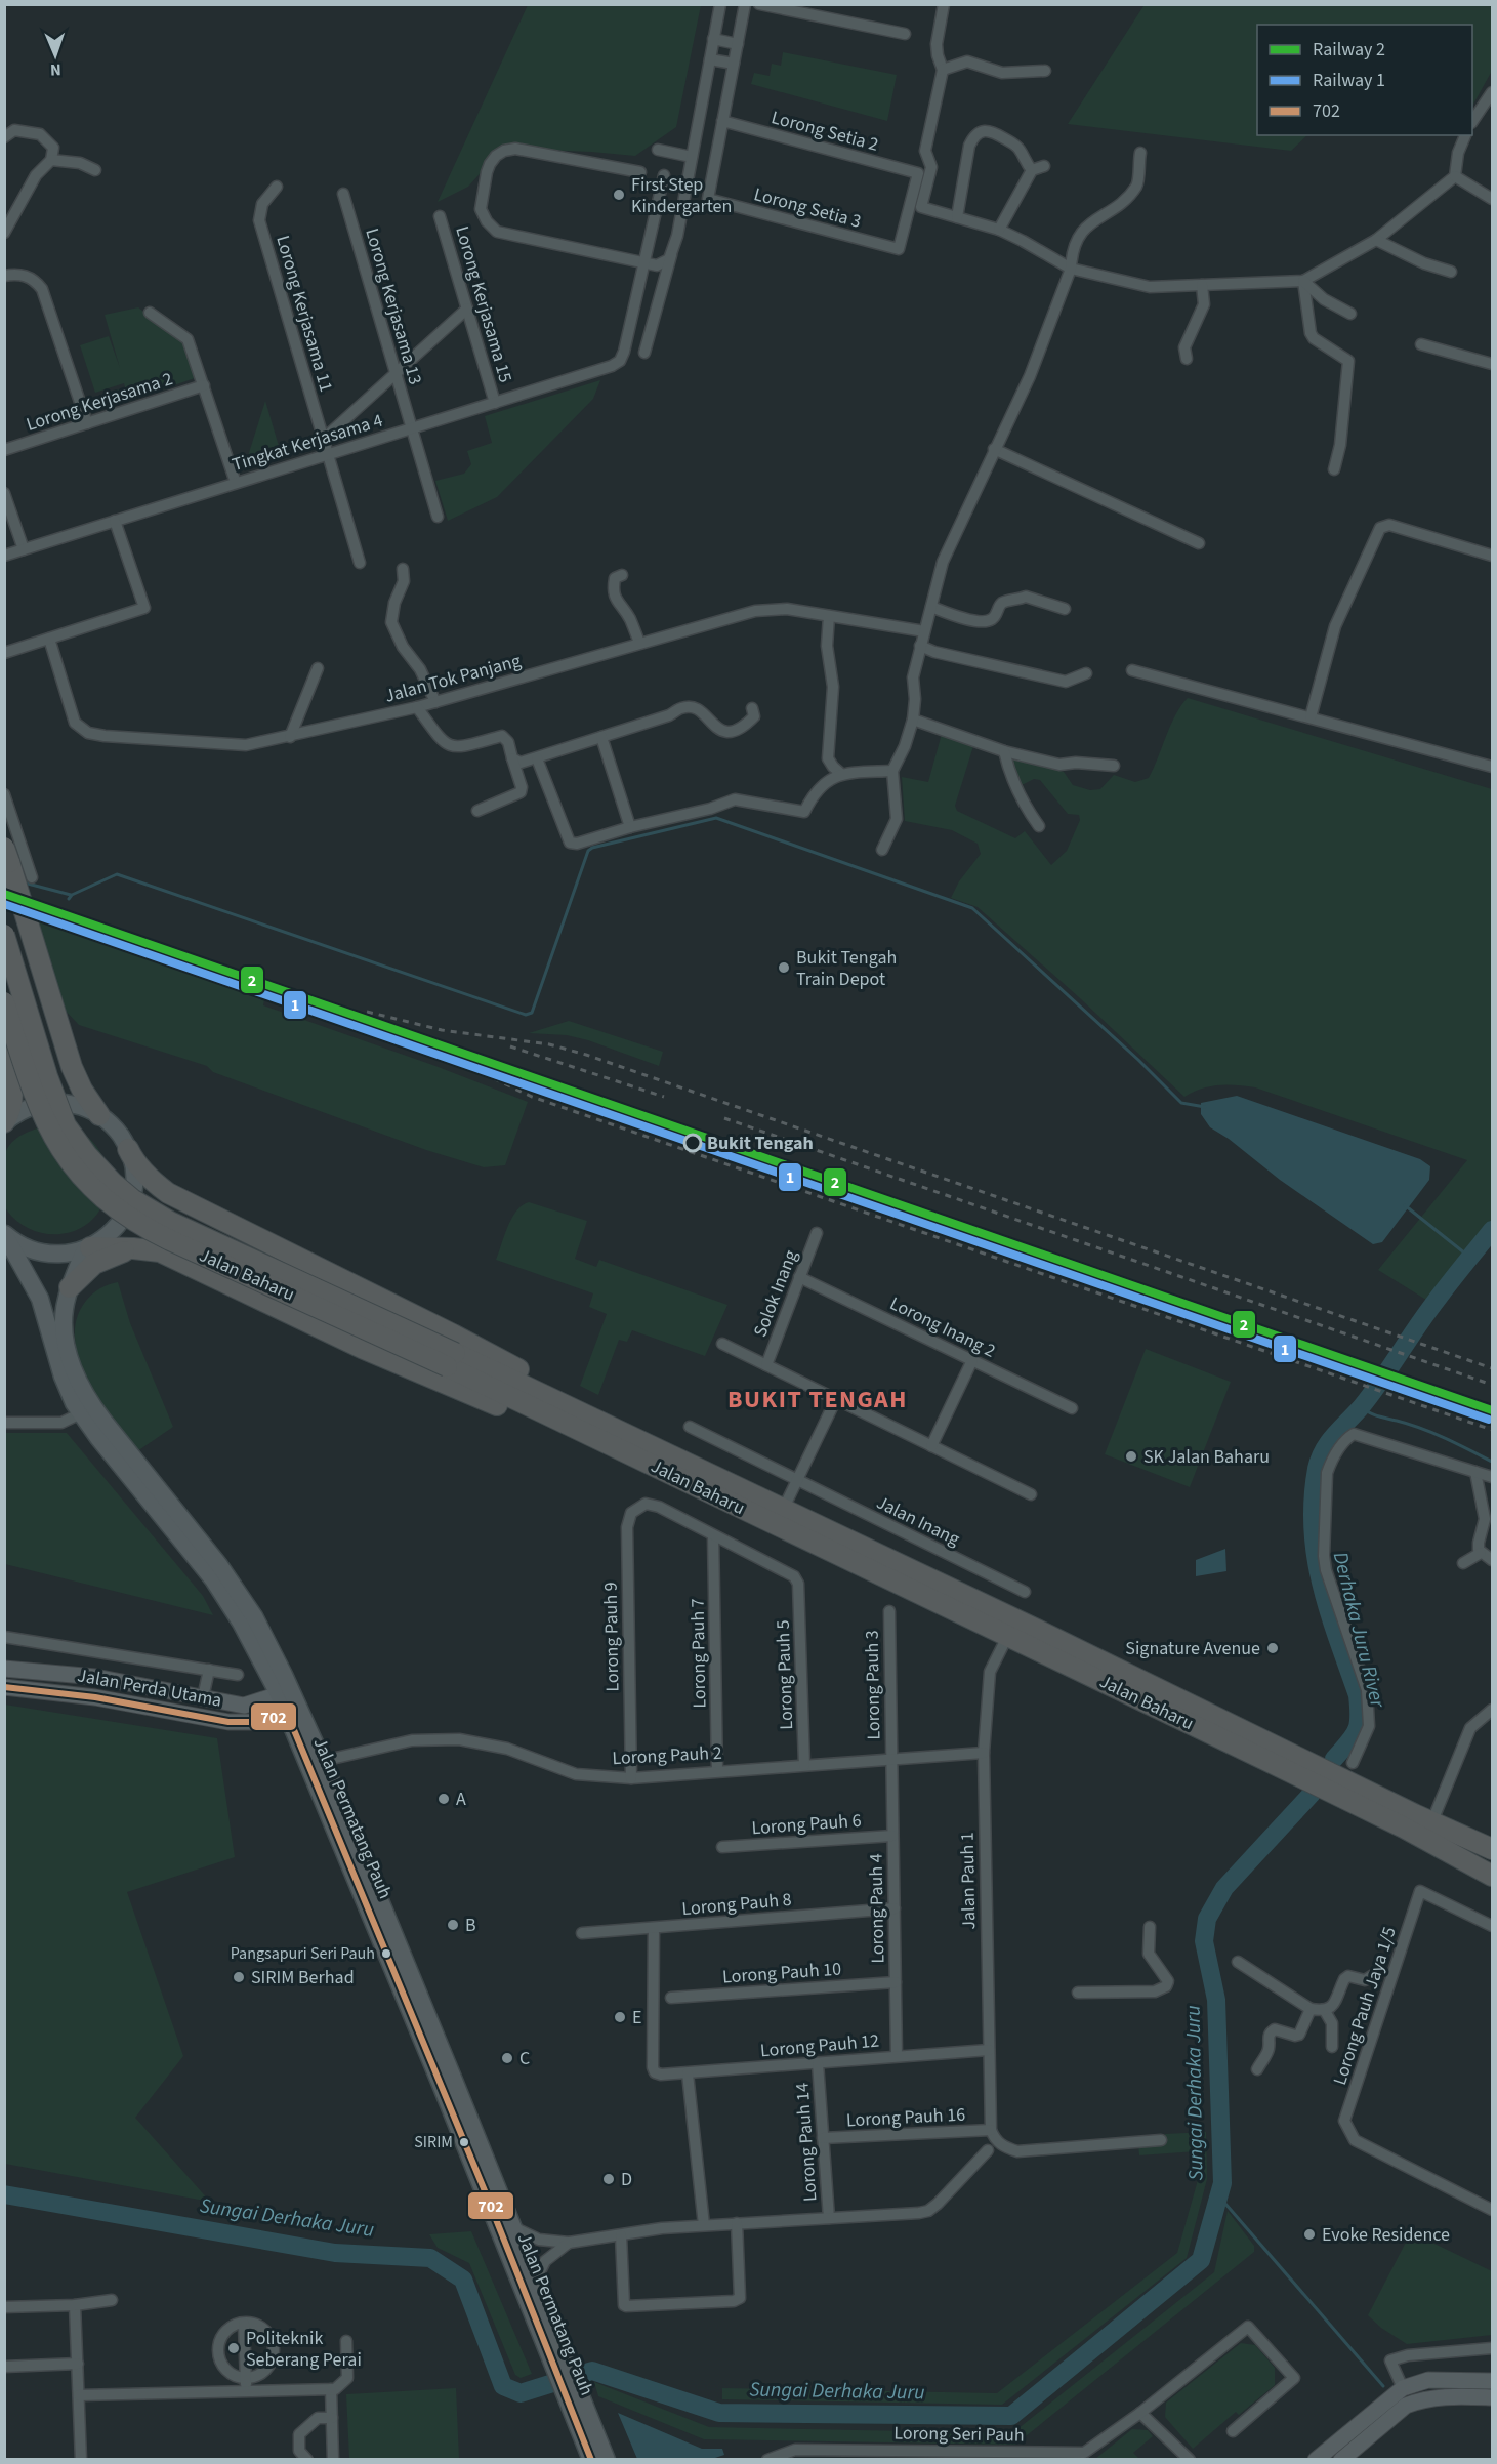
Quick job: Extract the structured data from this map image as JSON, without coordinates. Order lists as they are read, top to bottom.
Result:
{
  "streets": {
    "highway": ["Jalan Baharu"],
    "main road": ["Jalan Permatang Pauh"],
    "street": [
      "Lorong Setia 2",
      "Lorong Setia 3",
      "Lorong Kerjasama 15",
      "Lorong Kerjasama 13",
      "Lorong Kerjasama 11",
      "Lorong Kerjasama 2",
      "Tingkat Kerjasama 4",
      "Jalan Tok Panjang",
      "Solok Inang",
      "Lorong Inang 2",
      "Jalan Inang",
      "Lorong Pauh 9",
      "Lorong Pauh 7",
      "Lorong Pauh 5",
      "Lorong Pauh 3",
      "Jalan Perda Utama",
      "Lorong Pauh 2",
      "Lorong Pauh 6",
      "Jalan Pauh 1",
      "Lorong Pauh 8",
      "Lorong Pauh 4",
      "Lorong Pauh 10",
      "Lorong Pauh Jaya 1/5",
      "Lorong Pauh 12",
      "Lorong Pauh 16",
      "Lorong Pauh 14",
      "Lorong Seri Pauh"
    ]
  },
  "crossings": [
    ["Lorong Setia 2", "Lorong Setia 3"],
    ["Lorong Kerjasama 15", "Tingkat Kerjasama 4"],
    ["Lorong Kerjasama 13", "Tingkat Kerjasama 4"],
    ["Lorong Kerjasama 11", "Tingkat Kerjasama 4"],
    ["Jalan Baharu", "Jalan Pauh 1"],
    ["Solok Inang", "Lorong Inang 2"],
    ["Lorong Pauh 9", "Lorong Pauh 7"],
    ["Lorong Pauh 9", "Lorong Pauh 5"],
    ["Lorong Pauh 9", "Lorong Pauh 2"],
    ["Lorong Pauh 7", "Lorong Pauh 5"],
    ["Lorong Pauh 7", "Lorong Pauh 2"],
    ["Lorong Pauh 5", "Lorong Pauh 2"],
    ["Lorong Pauh 3", "Lorong Pauh 2"],
    ["Lorong Pauh 3", "Lorong Pauh 4"],
    ["Jalan Perda Utama", "Jalan Permatang Pauh"],
    ["Lorong Pauh 2", "Jalan Permatang Pauh"],
    ["Lorong Pauh 2", "Jalan Pauh 1"],
    ["Lorong Pauh 2", "Lorong Pauh 4"],
    ["Lorong Pauh 6", "Lorong Pauh 4"],
    ["Jalan Pauh 1", "Lorong Pauh 12"],
    ["Jalan Pauh 1", "Lorong Pauh 16"],
    ["Lorong Pauh 8", "Lorong Pauh 4"],
    ["Lorong Pauh 8", "Lorong Pauh 12"],
    ["Lorong Pauh 4", "Lorong Pauh 10"],
    ["Lorong Pauh 4", "Lorong Pauh 12"],
    ["Lorong Pauh 12", "Lorong Pauh 14"],
    ["Lorong Pauh 16", "Lorong Pauh 14"]
  ],
  "districts": ["BUKIT TENGAH"],
  "water": ["Derhaka Juru River", "Sungai Derhaka Juru"],
  "places": [
    "First Step Kindergarten",
    "Bukit Tengah Train Depot",
    "Bukit Tengah",
    "SK Jalan Baharu",
    "Signature Avenue",
    "A",
    "B",
    "Pangsapuri Seri Pauh",
    "SIRIM Berhad",
    "E",
    "C",
    "SIRIM",
    "D",
    "Evoke Residence",
    "Politeknik Seberang Perai"
  ],
  "lines": ["rail line 2", "rail line 1", "transit line 702"],
  "legend": ["Railway 2", "Railway 1", "702"],
  "north": "bottom"
}
